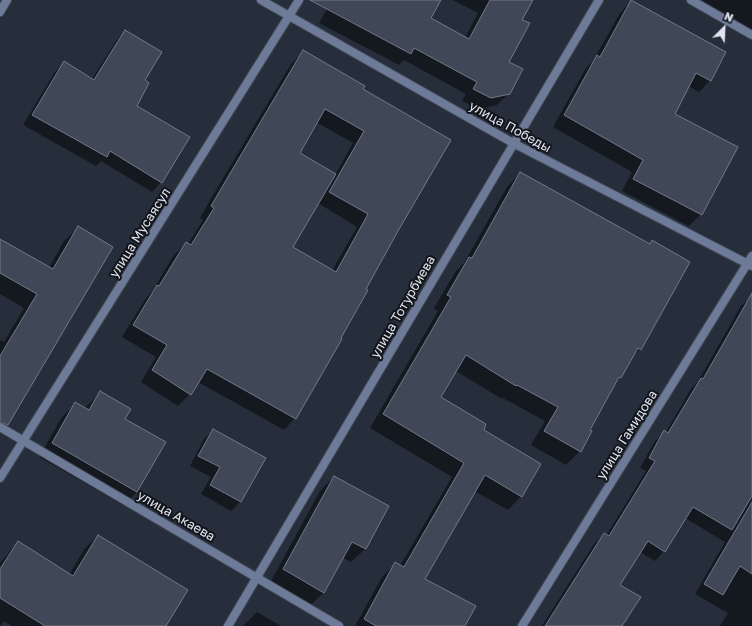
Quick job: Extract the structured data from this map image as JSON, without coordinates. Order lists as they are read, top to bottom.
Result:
{
  "streets": {
    "street": [
      "улица Победы",
      "улица Мусаясул",
      "улица Тотурбиева",
      "улица Гамидова",
      "улица Акаева"
    ]
  },
  "crossings": [
    ["улица Победы", "улица Мусаясул"],
    ["улица Победы", "улица Тотурбиева"],
    ["улица Победы", "улица Гамидова"],
    ["улица Мусаясул", "улица Акаева"],
    ["улица Тотурбиева", "улица Акаева"]
  ],
  "north": "top right"
}
